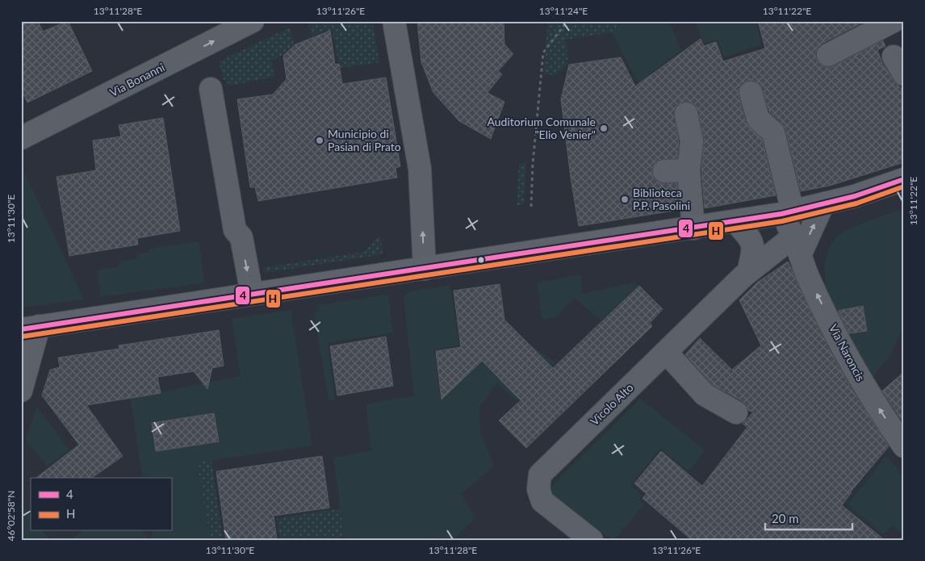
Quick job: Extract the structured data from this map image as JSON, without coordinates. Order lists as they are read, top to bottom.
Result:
{
  "streets": {
    "street": ["Via Bonanni", "Via Naroncis", "Vicolo Alto"]
  },
  "crossings": [
    ["Via Naroncis", "Vicolo Alto"]
  ],
  "one_way": ["Via Bonanni"],
  "places": ["Auditorium Comunale \"Elio Venier\"", "Municipio di Pasian di Prato", "Biblioteca P.P. Pasolini"],
  "lines": ["transit line 4", "transit line H"],
  "legend": ["4", "H"],
  "scale_bar": "20 m",
  "coordinates": [
    "13°11'28\"E",
    "13°11'26\"E",
    "13°11'24\"E",
    "13°11'22\"E",
    "13°11'30\"E",
    "46°02'58\"N"
  ]
}
